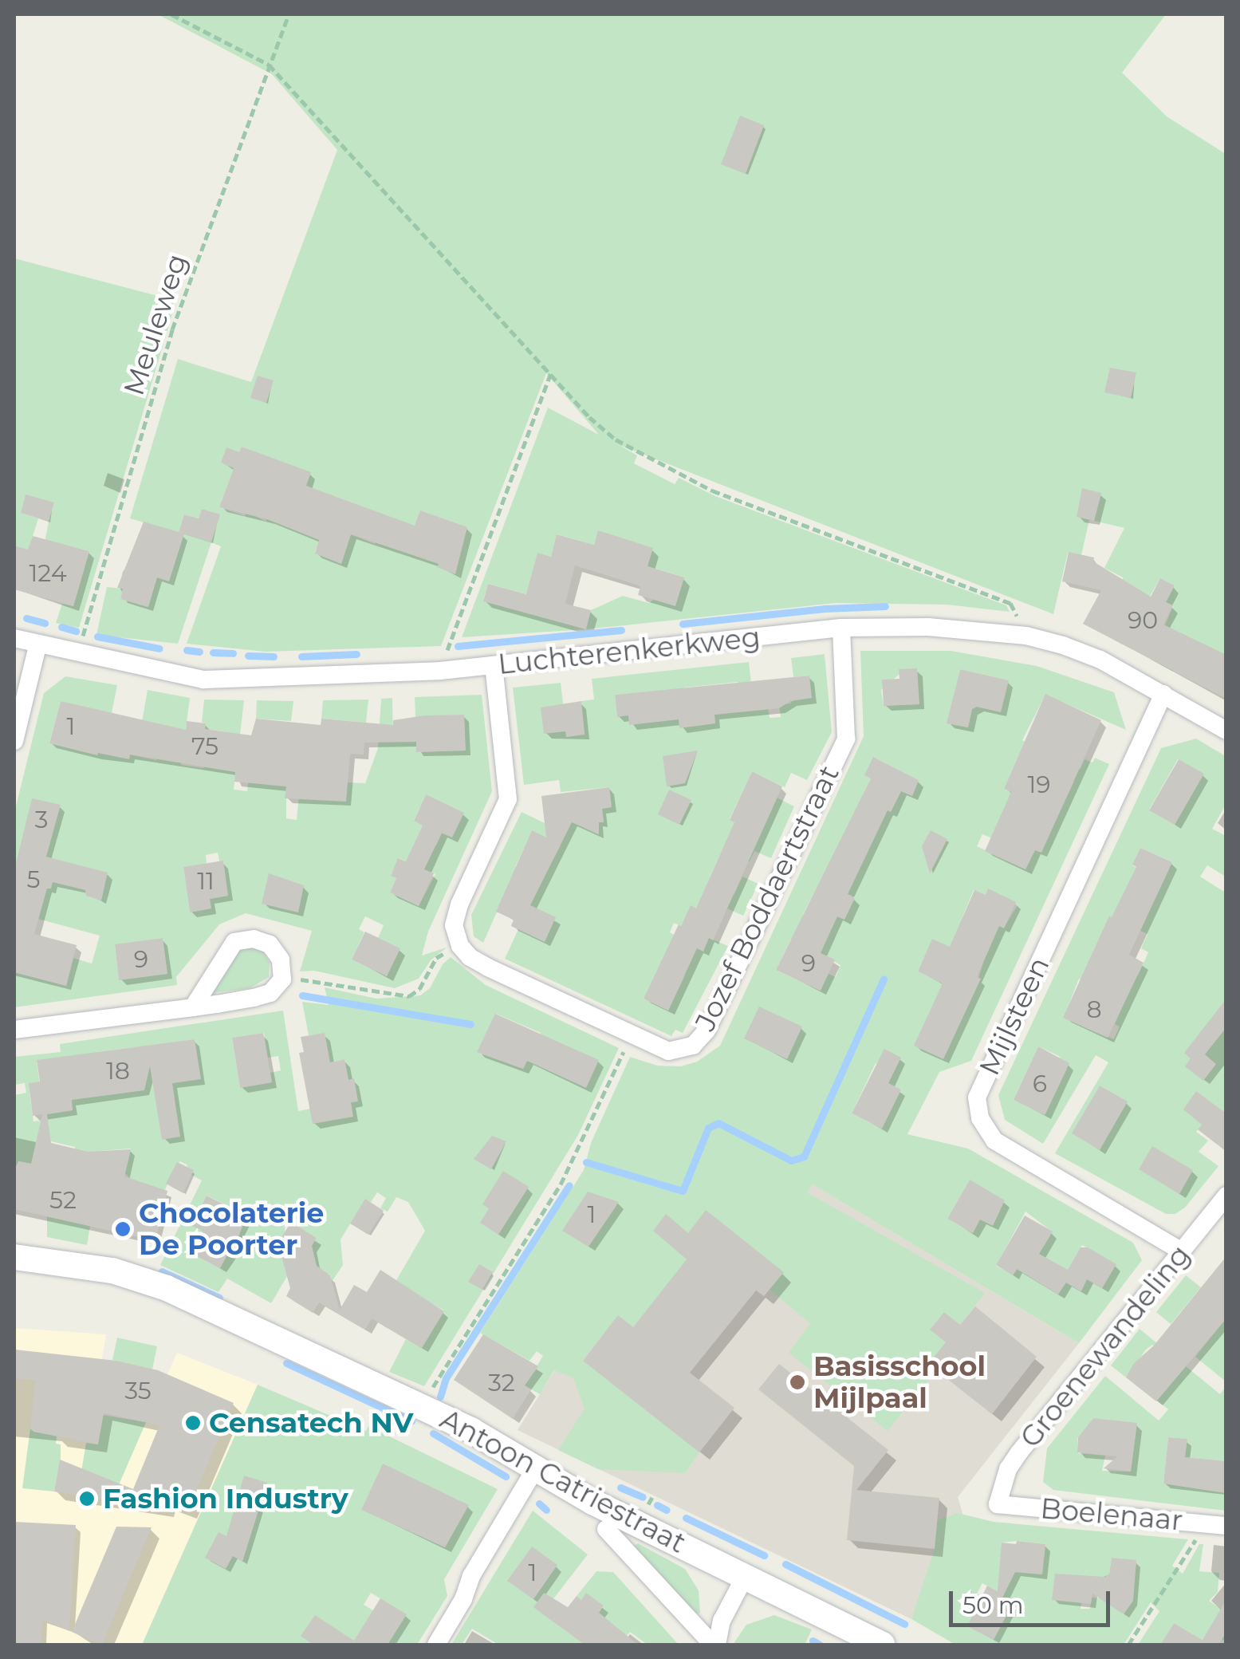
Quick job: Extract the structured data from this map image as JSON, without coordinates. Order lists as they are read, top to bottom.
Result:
{
  "streets": {
    "main road": ["Antoon Catriestraat"],
    "street": [
      "Luchterenkerkweg",
      "Jozef Boddaertstraat",
      "Mijlsteen",
      "Groenewandeling",
      "Boelenaar"
    ],
    "path": ["Meuleweg"]
  },
  "crossings": [
    ["Meuleweg", "Luchterenkerkweg"],
    ["Luchterenkerkweg", "Jozef Boddaertstraat"],
    ["Luchterenkerkweg", "Mijlsteen"],
    ["Mijlsteen", "Groenewandeling"],
    ["Groenewandeling", "Boelenaar"]
  ],
  "places": [
    "Chocolaterie De Poorter",
    "Basisschool Mijlpaal",
    "Censatech NV",
    "Fashion Industry"
  ],
  "house_numbers": [
    "124",
    "90",
    "1",
    "75",
    "19",
    "3",
    "5",
    "11",
    "9",
    "9",
    "8",
    "18",
    "6",
    "52",
    "1",
    "32",
    "35",
    "1"
  ],
  "scale_bar": "50 m"
}
